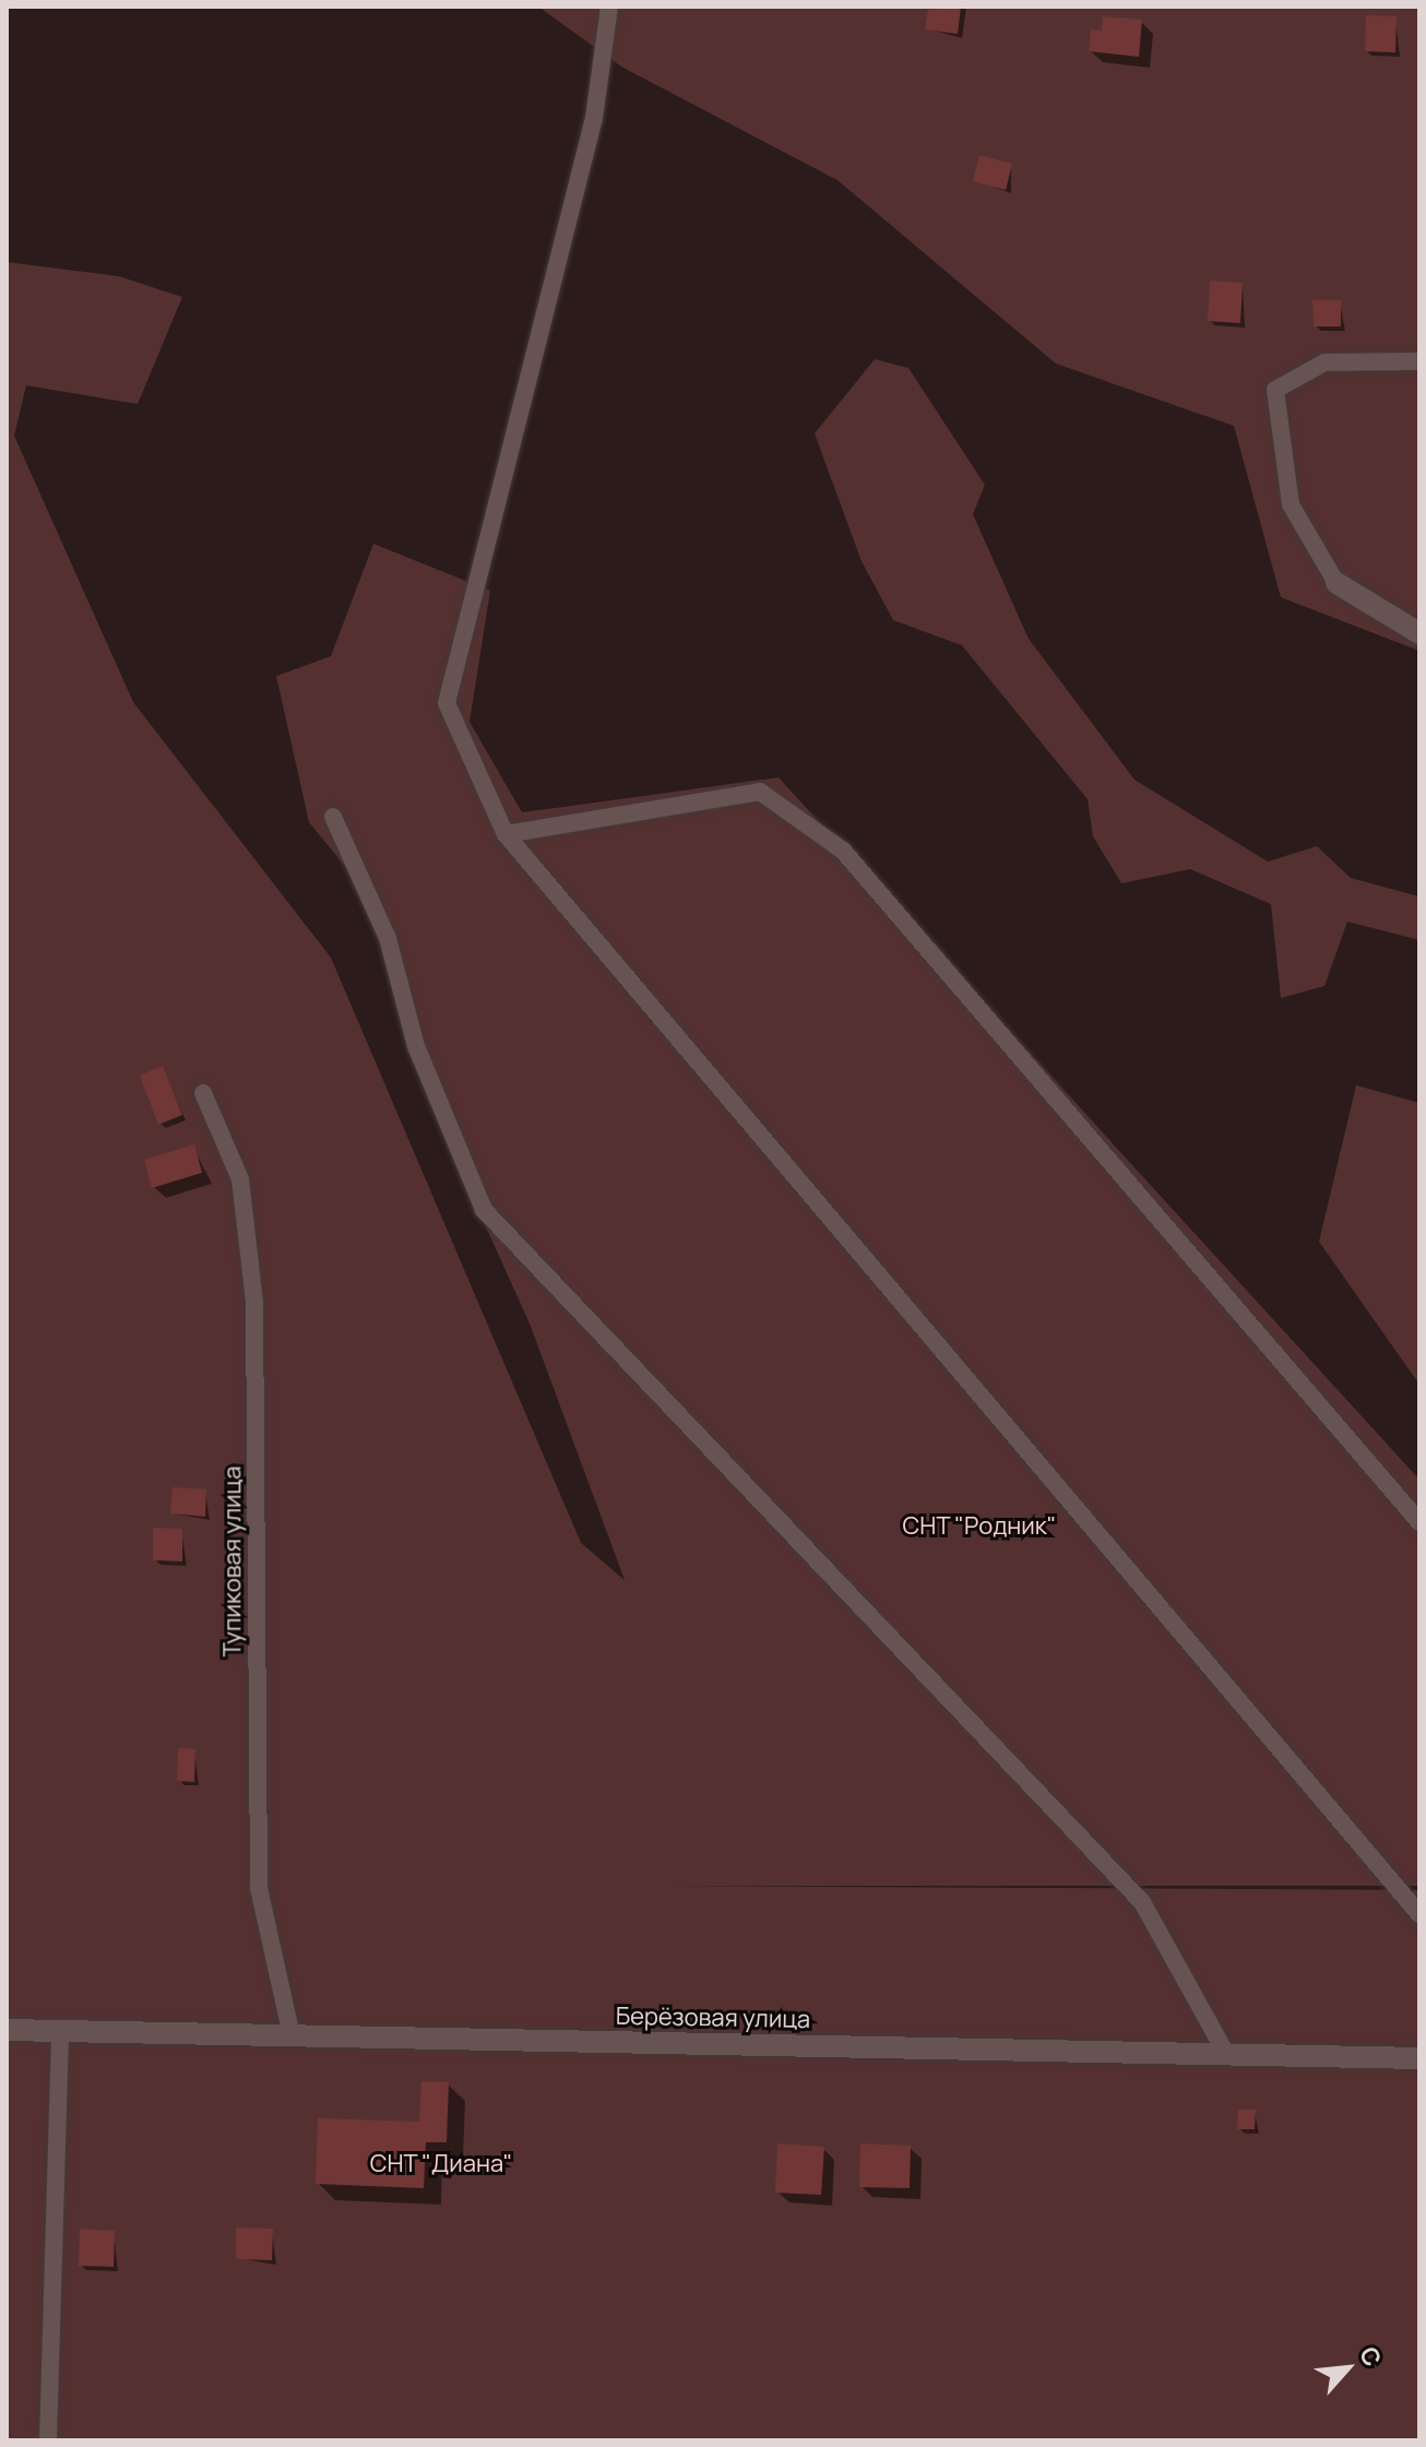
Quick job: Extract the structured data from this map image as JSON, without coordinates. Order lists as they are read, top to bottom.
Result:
{
  "streets": {
    "street": ["Берёзовая улица"],
    "lane": ["Тупиковая улица"]
  },
  "crossings": [
    ["Тупиковая улица", "Берёзовая улица"]
  ],
  "parks": ["СНТ \"Родник\"", "СНТ \"Диана\""],
  "north": "top right"
}
